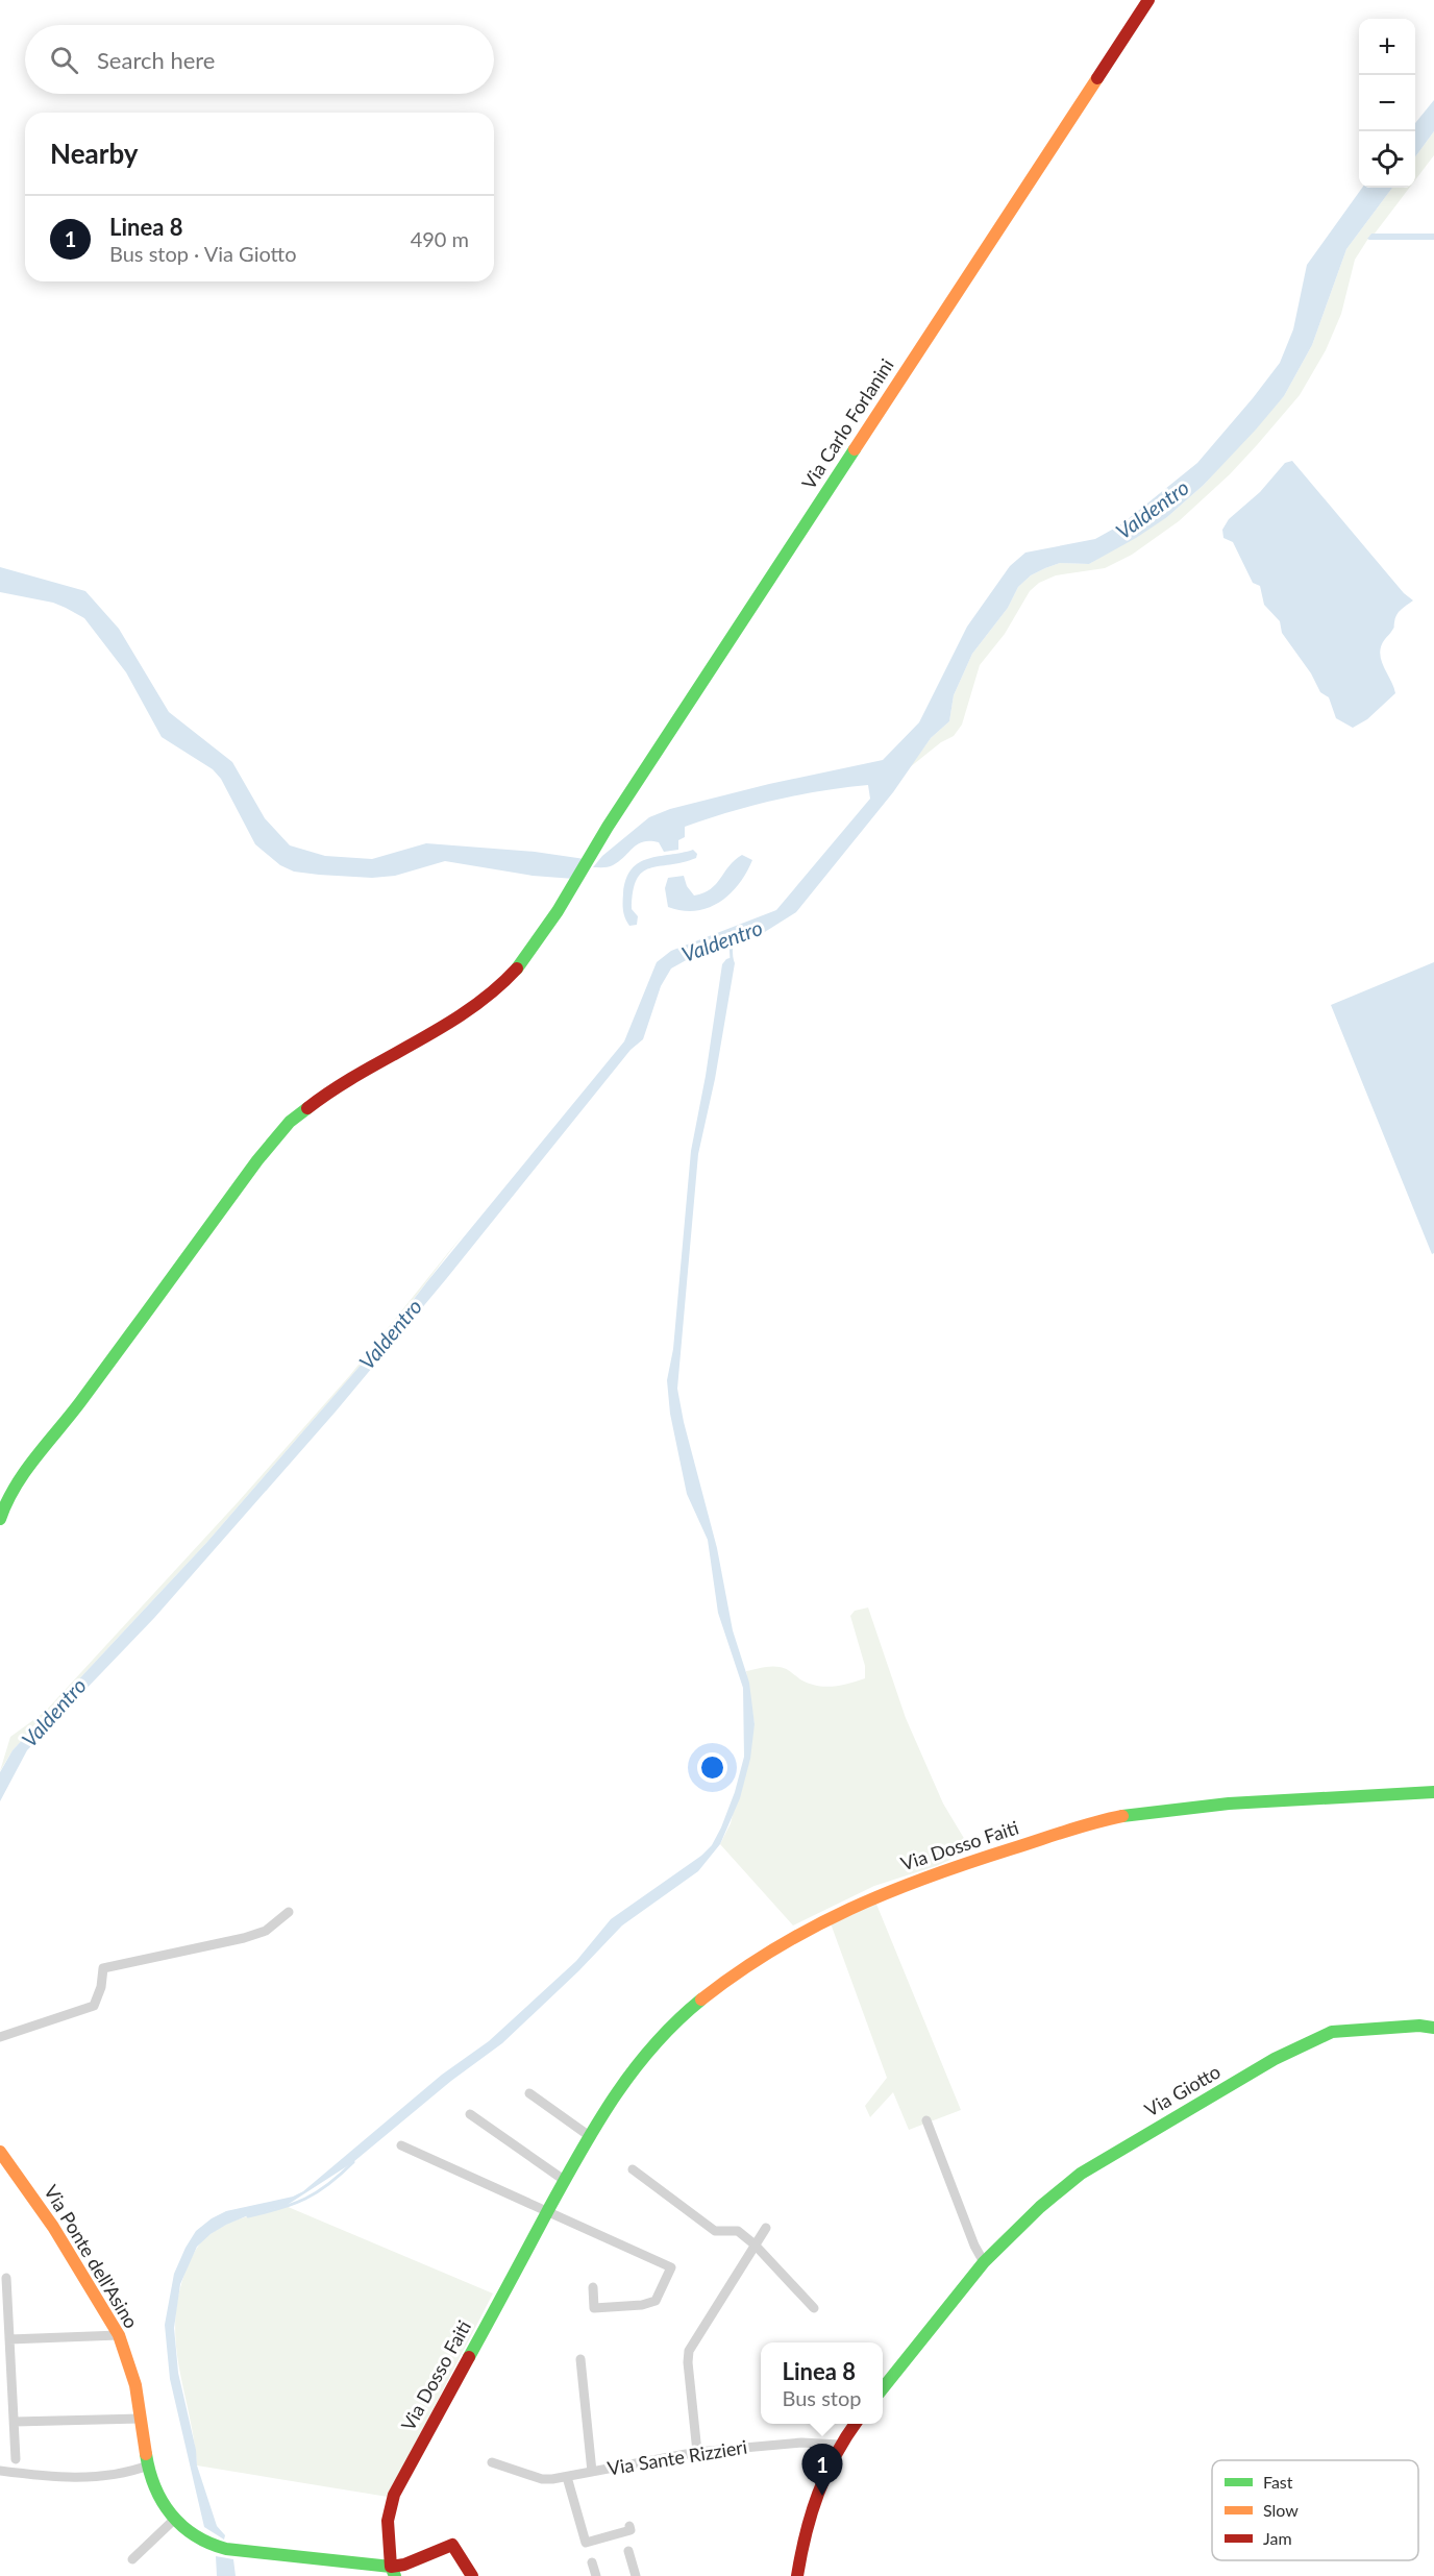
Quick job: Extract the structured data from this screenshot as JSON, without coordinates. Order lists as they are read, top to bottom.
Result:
{
  "streets": {
    "street": [
      "Via Carlo Forlanini",
      "Via Dosso Faiti",
      "Via Giotto",
      "Via Ponte dell'Asino",
      "Via Sante Rizzieri"
    ]
  },
  "crossings": [
    ["Via Dosso Faiti", "Via Ponte dell'Asino"]
  ],
  "water": ["Valdentro"],
  "legend": ["Fast", "Slow", "Jam"],
  "page": {
    "map_buttons": ["+", "−"],
    "search": "Search here",
    "heading": "Nearby",
    "list": [
      {
        "mark": "1",
        "name": "Linea 8",
        "note": "Bus stop · Via Giotto",
        "value": "490 m"
      }
    ],
    "popup": ["Linea 8", "Bus stop"],
    "pins": "1"
  }
}
